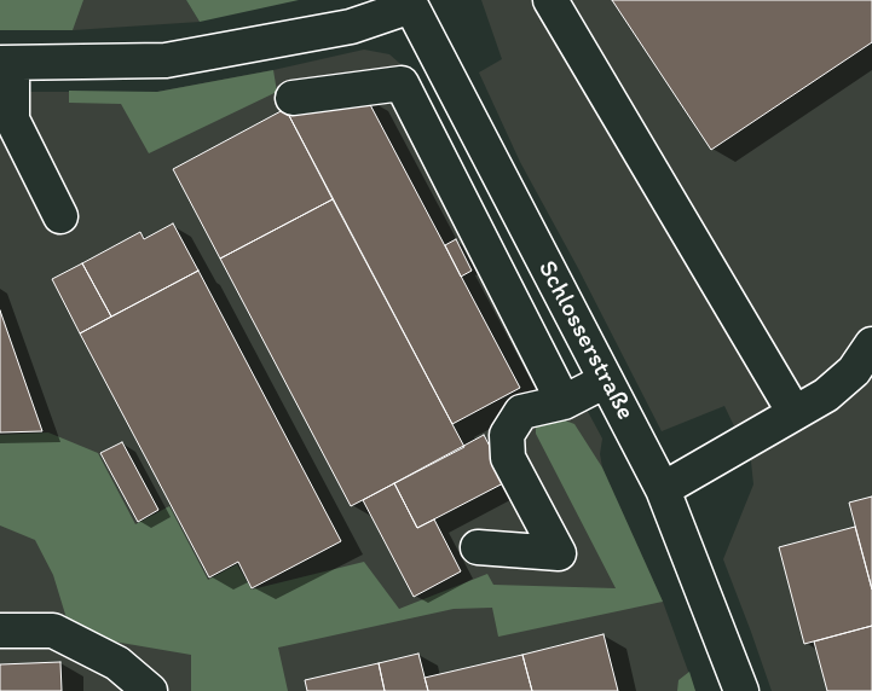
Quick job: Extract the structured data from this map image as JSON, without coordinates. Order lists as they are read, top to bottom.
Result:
{
  "streets": {
    "street": ["Schlosserstraße"]
  }
}
